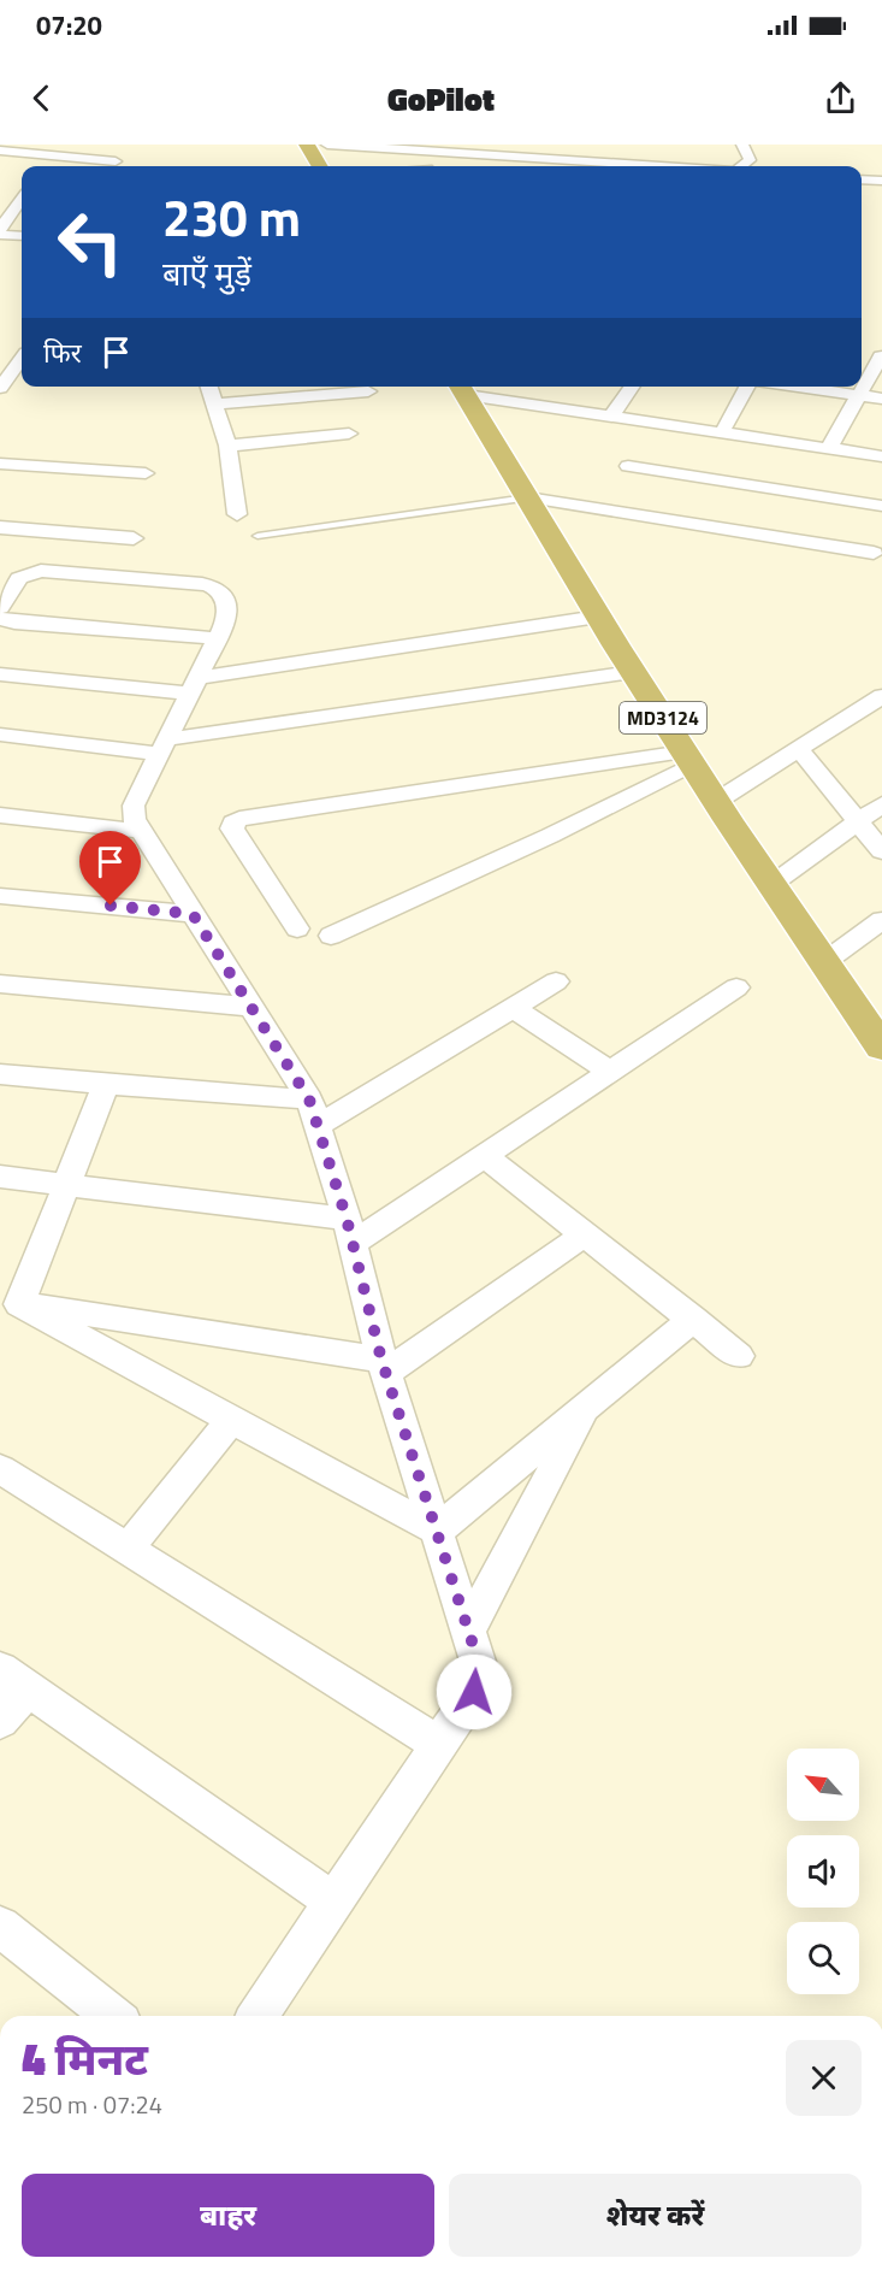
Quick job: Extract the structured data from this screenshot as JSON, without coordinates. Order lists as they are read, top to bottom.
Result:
{
  "streets": {
    "main road": ["MD3124"]
  },
  "north": "top left",
  "page": {
    "status": "07:20",
    "header": "GoPilot",
    "turn": ["230 m", "बाएँ मुड़ें"],
    "then": "फिर",
    "heading": ["4 मिनट", "250 m · 07:24"],
    "buttons": ["बाहर", "शेयर करें"]
  }
}
